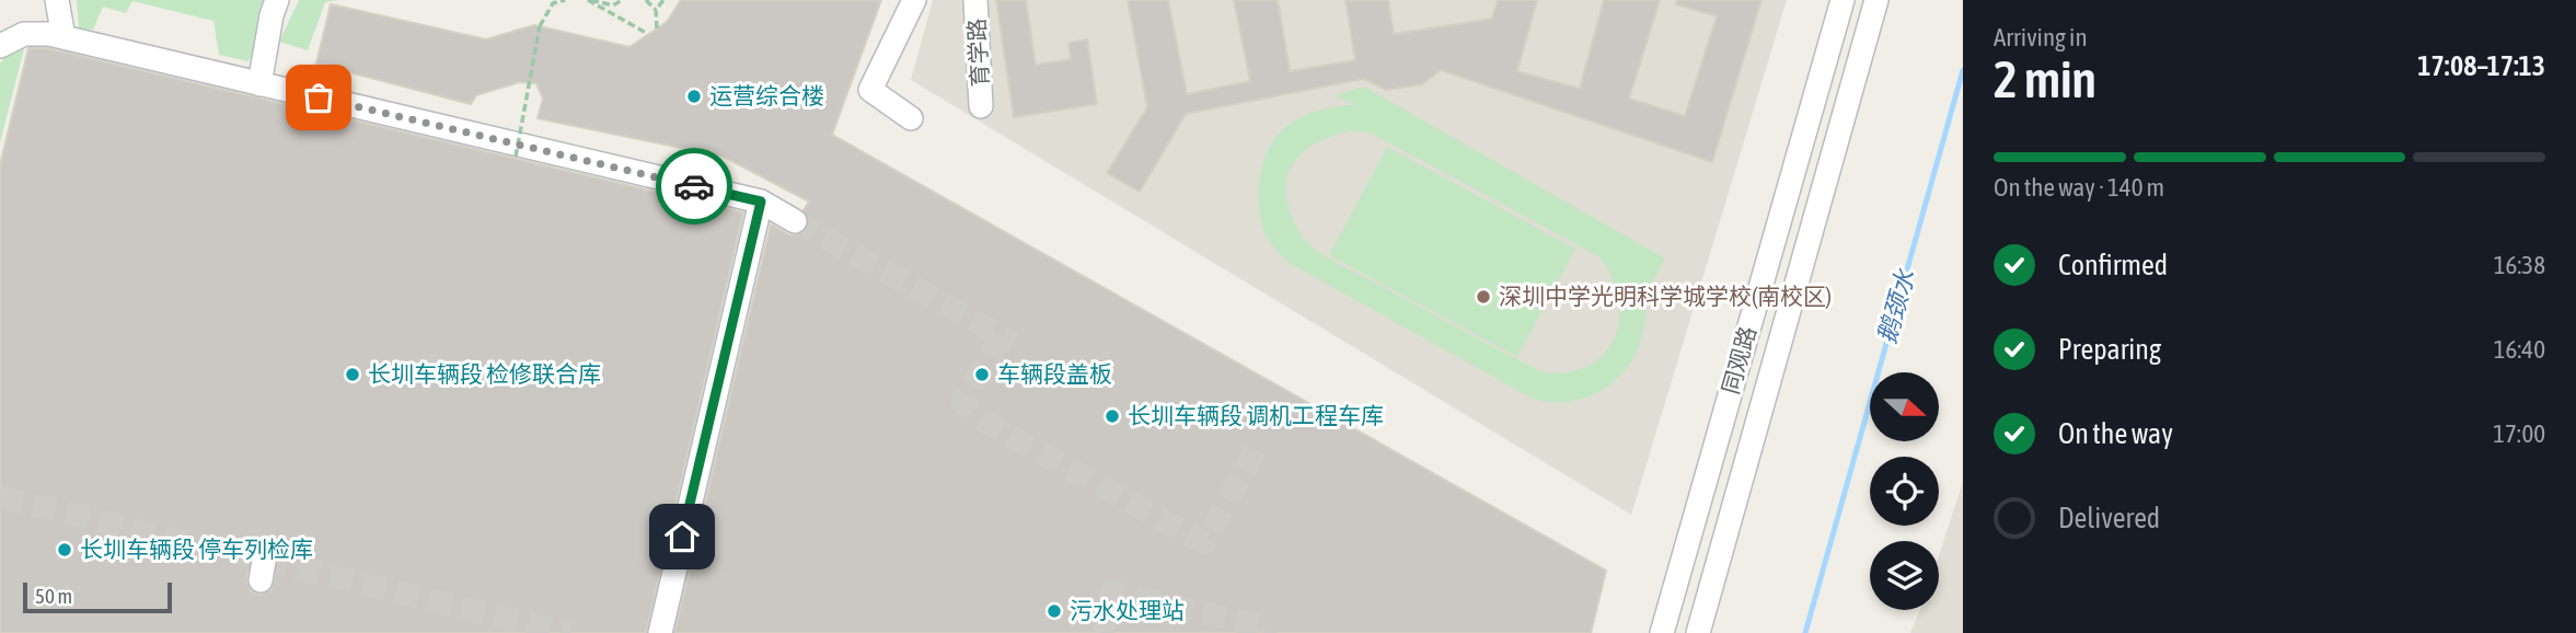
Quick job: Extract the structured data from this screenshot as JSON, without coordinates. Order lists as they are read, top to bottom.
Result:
{
  "streets": {
    "street": ["育学路", "同观路"]
  },
  "water": ["鹅颈水"],
  "places": [
    "运营综合楼",
    "深圳中学光明科学城学校(南校区)",
    "长圳车辆段 检修联合库",
    "车辆段盖板",
    "长圳车辆段 调机工程车库",
    "长圳车辆段 停车列检库",
    "污水处理站"
  ],
  "scale_bar": "50 m",
  "north": "right",
  "page": {
    "heading": ["2 min", "Arriving in", "17:08–17:13"],
    "bar": "On the way · 140 m",
    "list": [
      ["Confirmed", "16:38"],
      ["Preparing", "16:40"],
      ["On the way", "17:00"],
      "Delivered"
    ],
    "scale": "50 m"
  }
}
